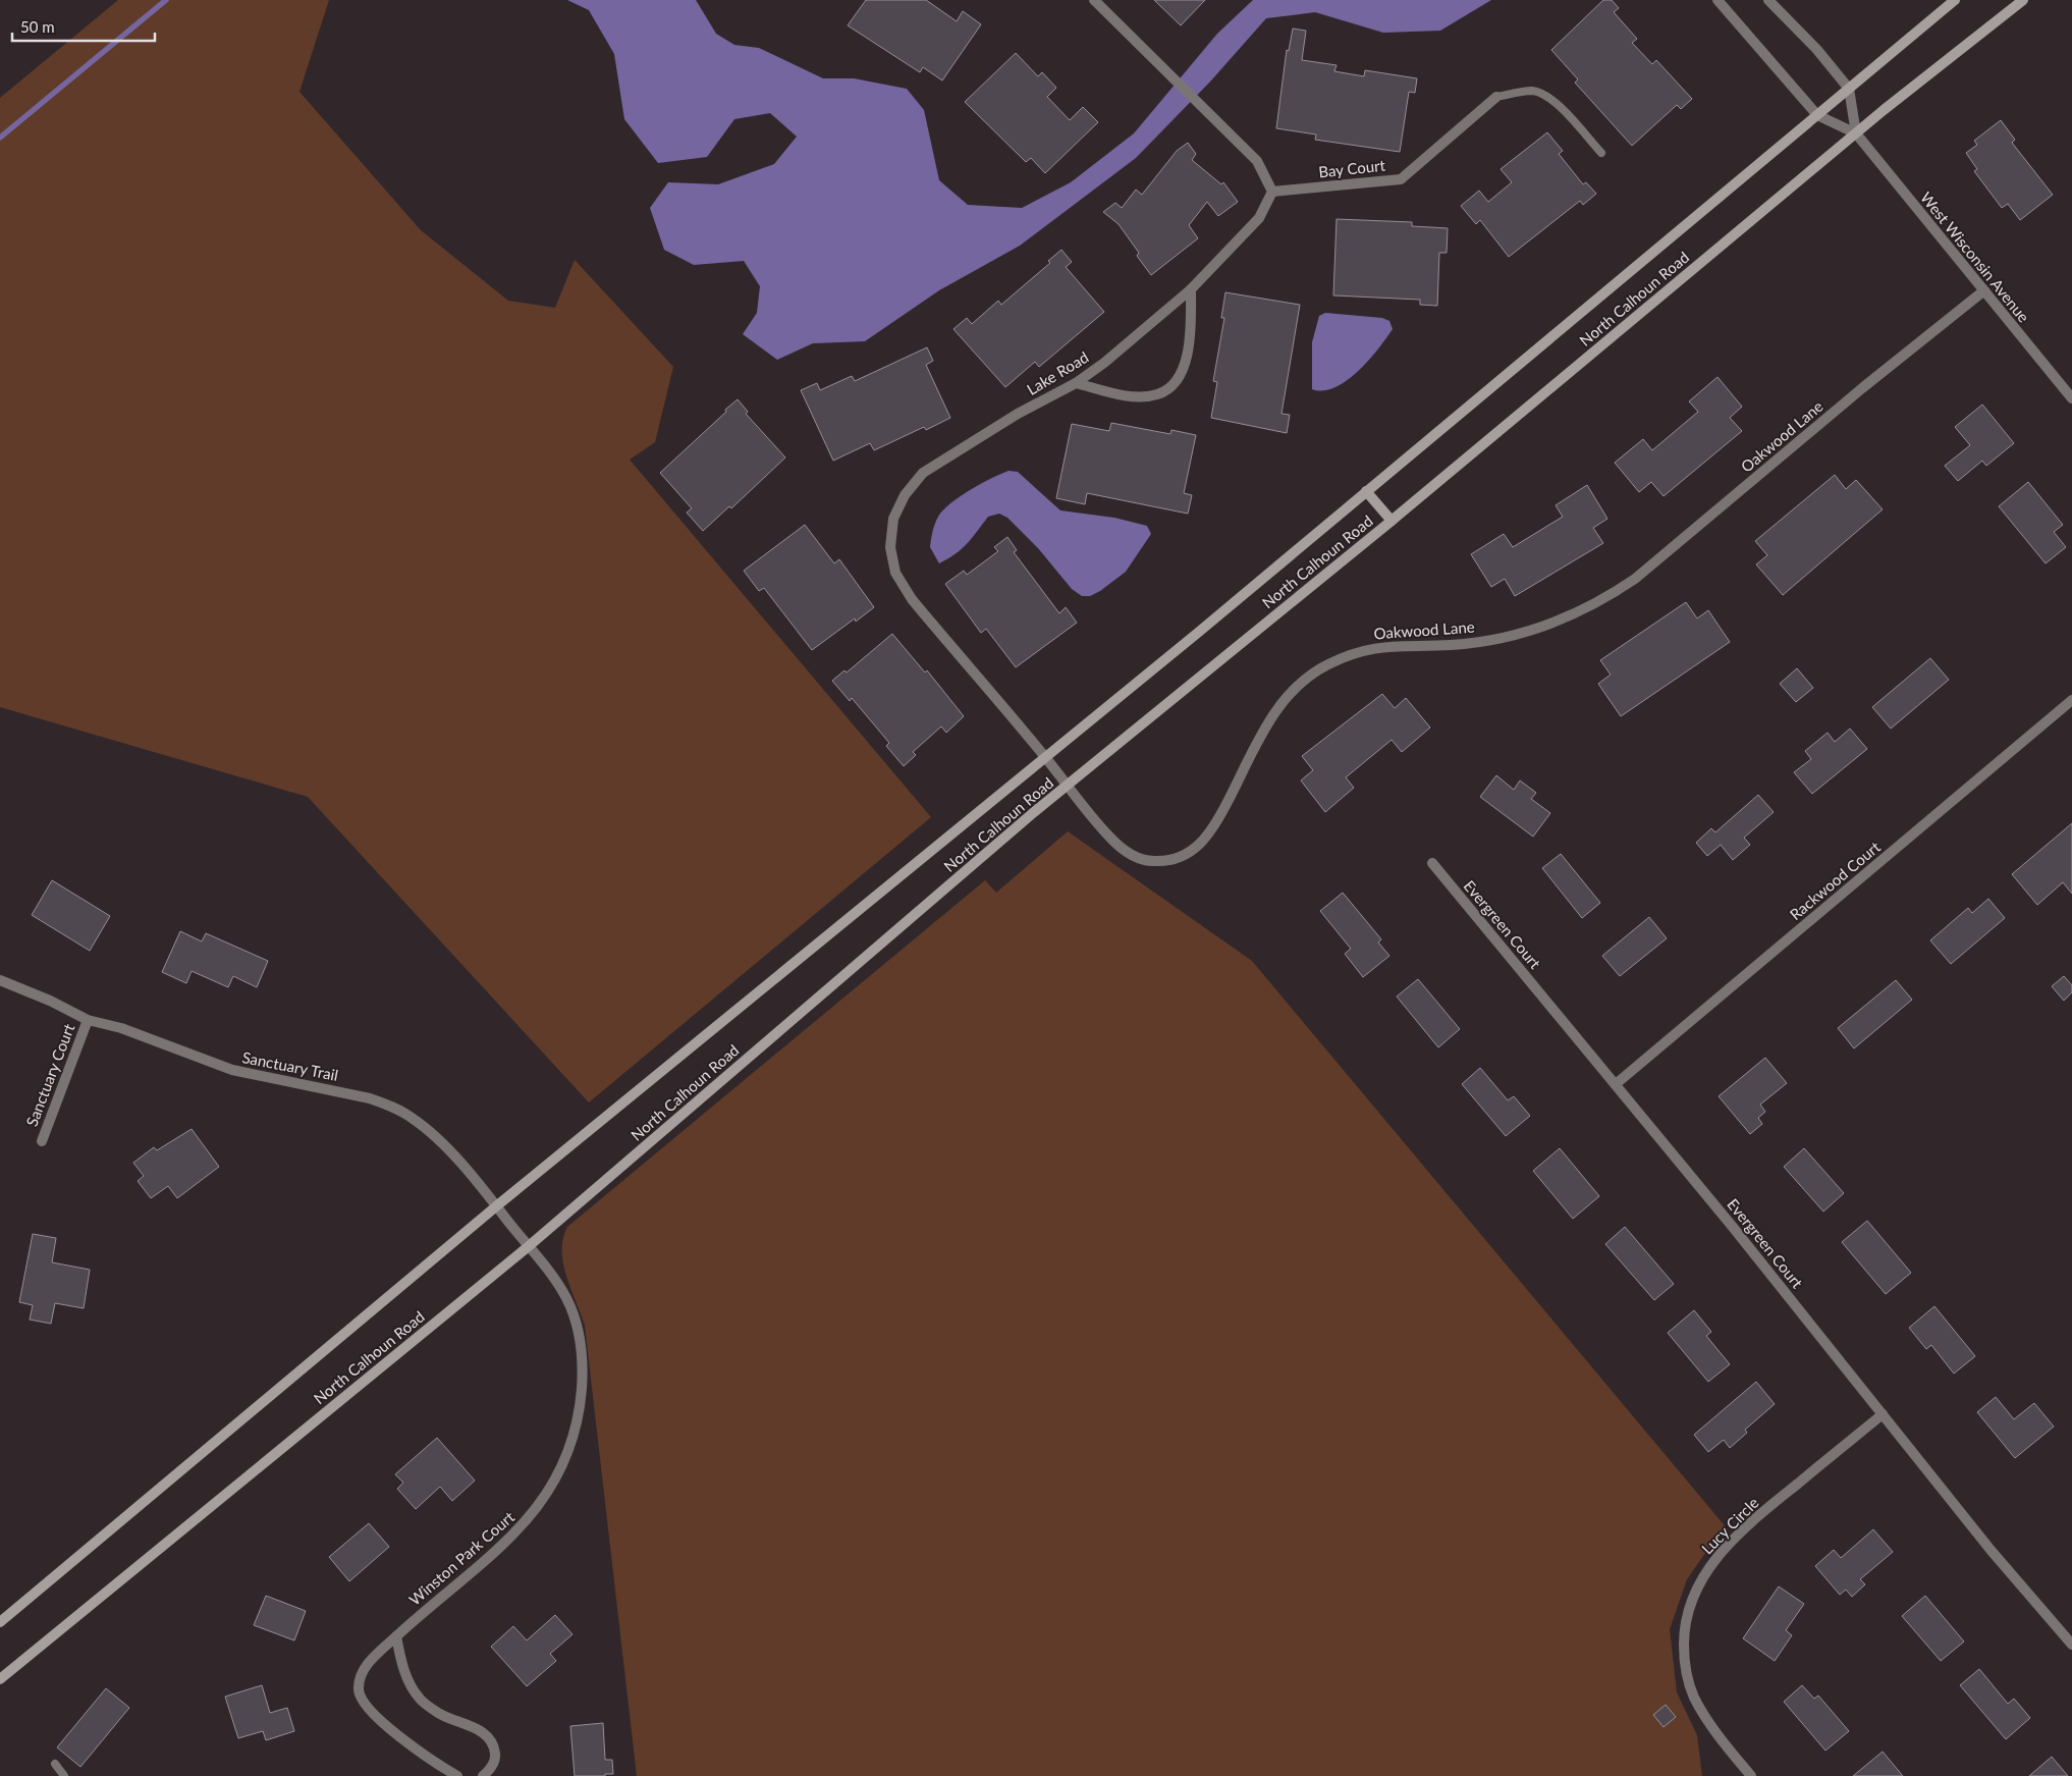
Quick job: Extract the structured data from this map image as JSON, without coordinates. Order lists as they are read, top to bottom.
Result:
{
  "streets": {
    "main road": ["North Calhoun Road"],
    "street": [
      "Bay Court",
      "West Wisconsin Avenue",
      "Lake Road",
      "Oakwood Lane",
      "Rackwood Court",
      "Evergreen Court",
      "Sanctuary Trail",
      "Sanctuary Court",
      "Lucy Circle",
      "Winston Park Court"
    ]
  },
  "crossings": [
    ["Bay Court", "Lake Road"],
    ["West Wisconsin Avenue", "North Calhoun Road"],
    ["West Wisconsin Avenue", "Oakwood Lane"],
    ["North Calhoun Road", "Lake Road"],
    ["North Calhoun Road", "Oakwood Lane"],
    ["North Calhoun Road", "Sanctuary Trail"],
    ["North Calhoun Road", "Winston Park Court"],
    ["Lake Road", "Oakwood Lane"],
    ["Rackwood Court", "Evergreen Court"],
    ["Evergreen Court", "Lucy Circle"],
    ["Sanctuary Trail", "Sanctuary Court"],
    ["Sanctuary Trail", "Winston Park Court"]
  ],
  "scale_bar": "50 m"
}
